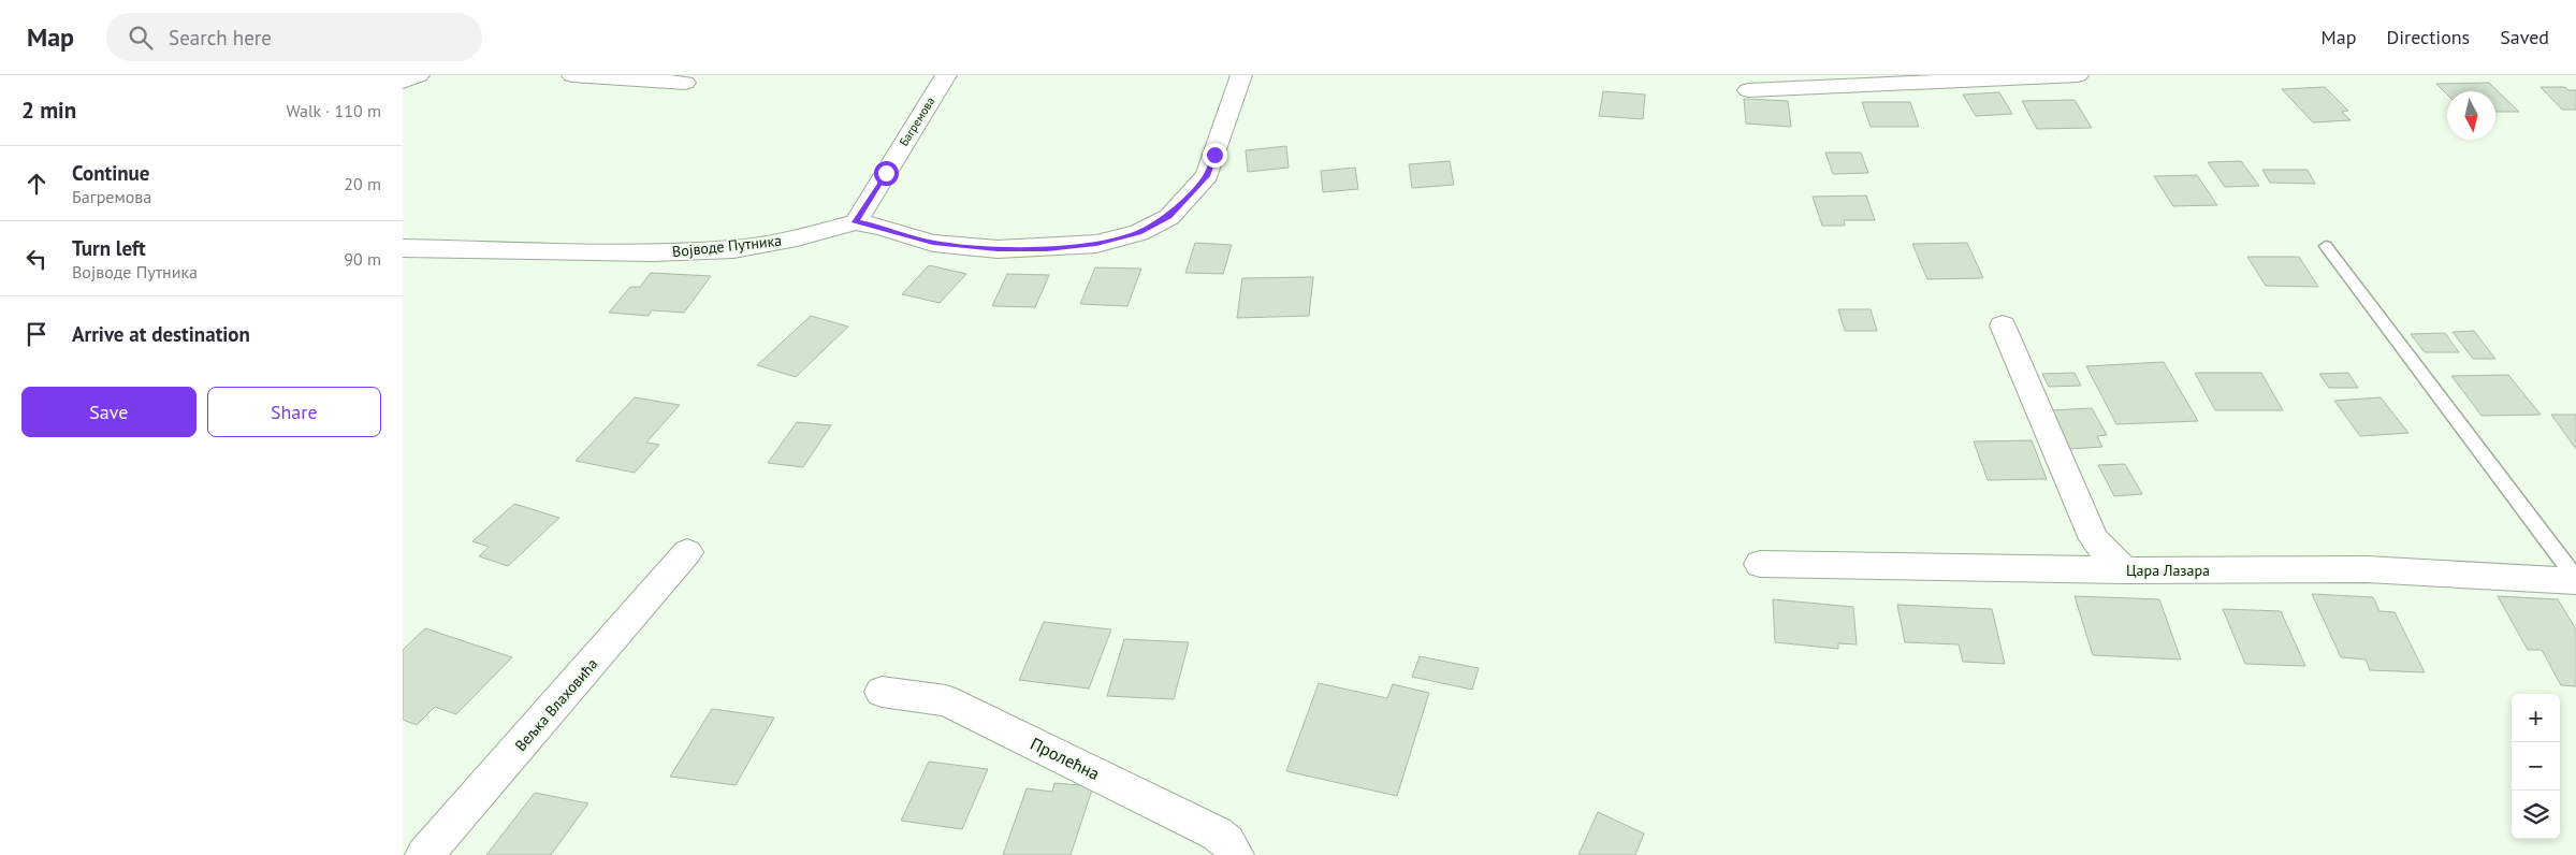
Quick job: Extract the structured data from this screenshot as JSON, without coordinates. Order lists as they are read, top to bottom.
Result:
{
  "streets": {
    "street": [
      "Багремова",
      "Војводе Путника",
      "Цара Лазара",
      "Вељка Влаховића",
      "Пролећна"
    ]
  },
  "crossings": [
    ["Багремова", "Војводе Путника"]
  ],
  "north": "bottom",
  "page": {
    "header": "Map",
    "search": "Search here",
    "nav": ["Map", "Directions", "Saved"],
    "heading": ["2 min", "Walk · 110 m"],
    "list": [
      ["Continue", "Багремова", "20 m"],
      ["Turn left", "Војводе Путника", "90 m"],
      "Arrive at destination"
    ],
    "buttons": ["Save", "Share"],
    "map_buttons": ["+", "−"]
  }
}
